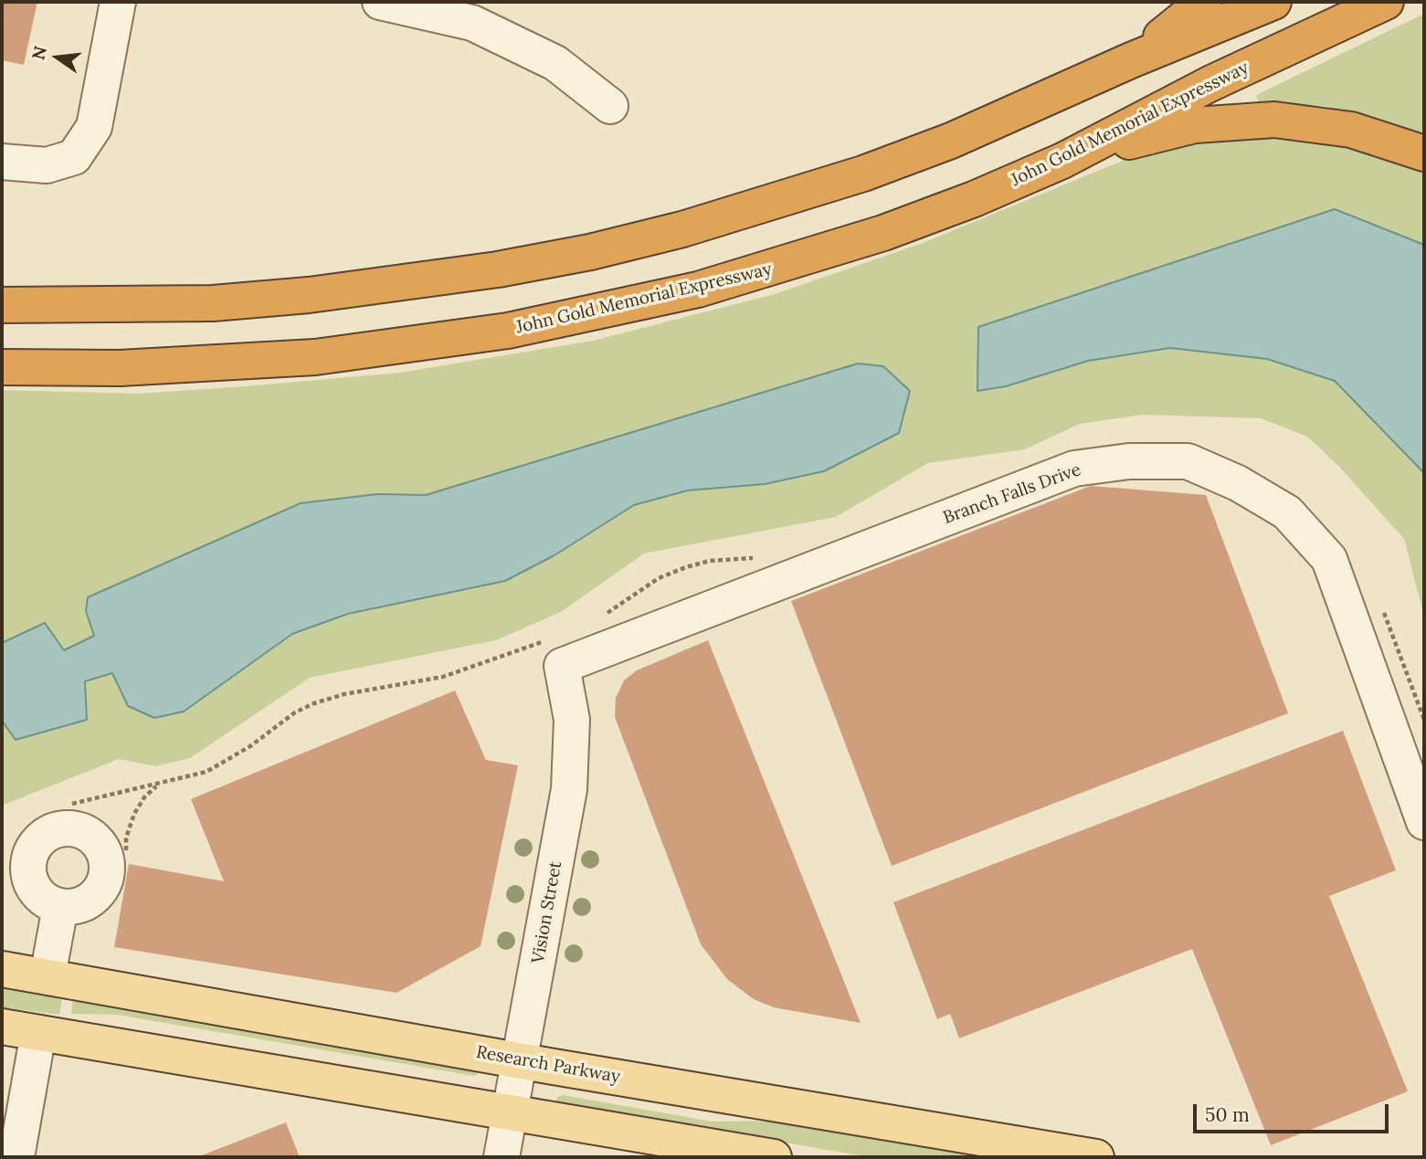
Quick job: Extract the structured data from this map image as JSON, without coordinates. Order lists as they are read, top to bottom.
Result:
{
  "streets": {
    "highway": ["John Gold Memorial Expressway"],
    "main road": ["Research Parkway"],
    "street": ["Branch Falls Drive", "Vision Street"]
  },
  "crossings": [
    ["Branch Falls Drive", "Vision Street"],
    ["Vision Street", "Research Parkway"]
  ],
  "scale_bar": "50 m",
  "north": "left"
}
